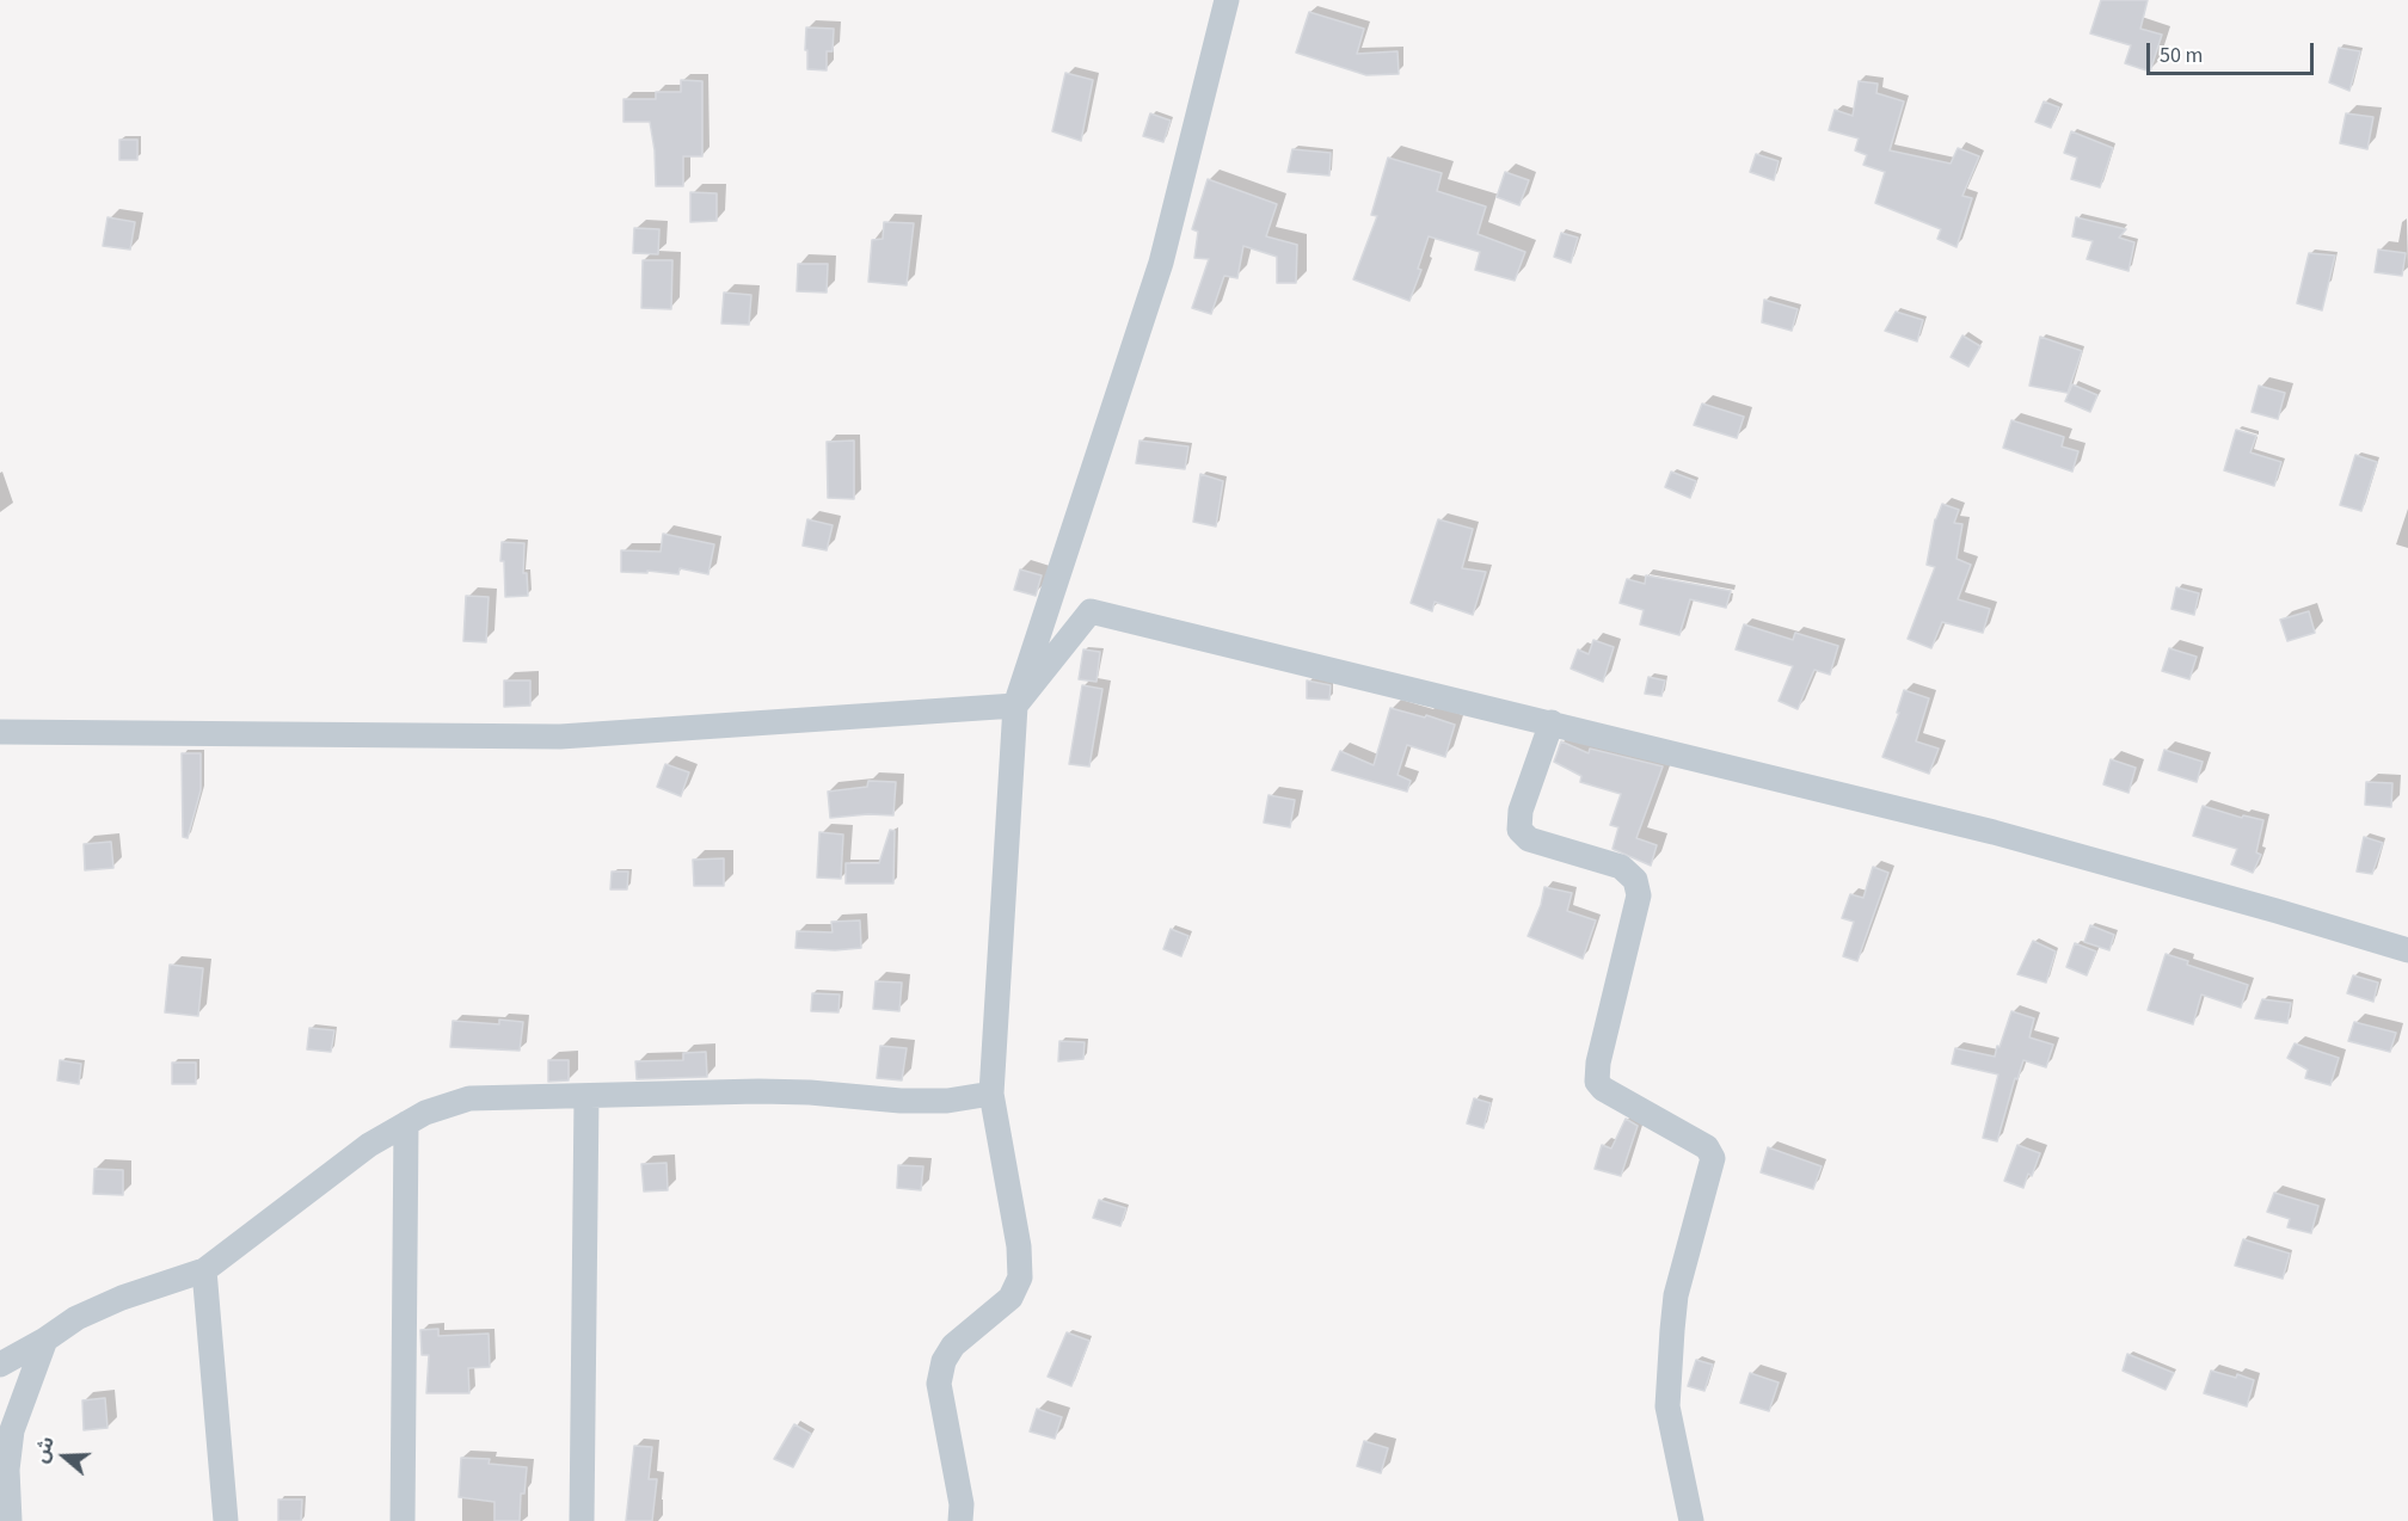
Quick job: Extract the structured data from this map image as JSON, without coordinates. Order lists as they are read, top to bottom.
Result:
{
  "scale_bar": "50 m",
  "north": "left"
}
